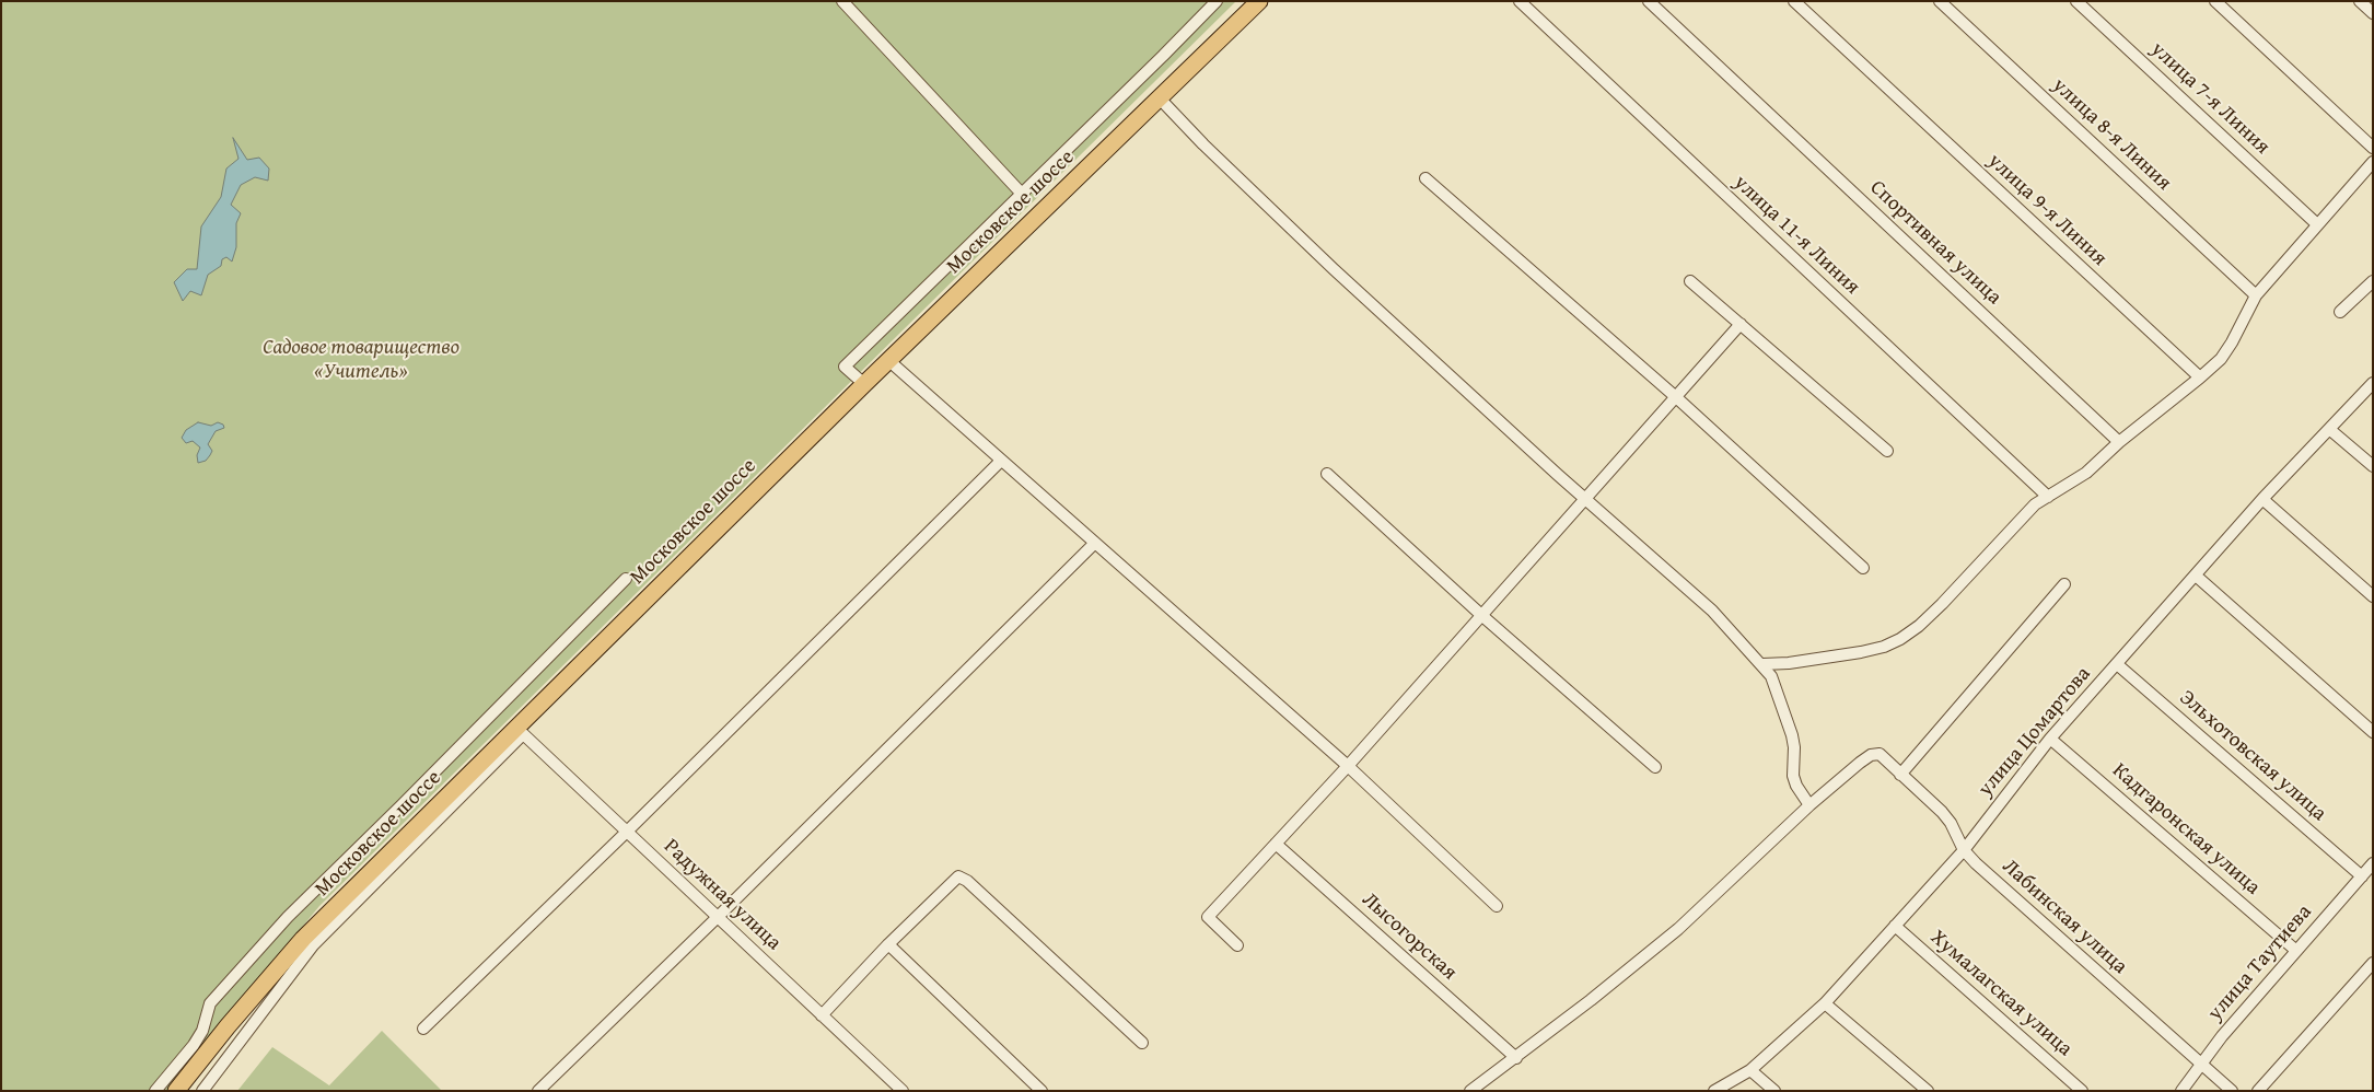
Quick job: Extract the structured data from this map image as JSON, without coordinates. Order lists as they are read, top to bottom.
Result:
{
  "streets": {
    "highway": ["Московское шоссе"],
    "street": [
      "улица 7-я Линия",
      "улица 8-я Линия",
      "улица 9-я Линия",
      "улица 11-я Линия",
      "Спортивная улица",
      "улица Цомартова",
      "Эльхотовская улица",
      "Кадгаронская улица",
      "Радужная улица",
      "Лабинская улица",
      "Лысогорская",
      "улица Таутиева",
      "Хумалагская улица"
    ]
  },
  "crossings": [
    ["Московское шоссе", "Радужная улица"],
    ["улица Цомартова", "Эльхотовская улица"],
    ["улица Цомартова", "Кадгаронская улица"],
    ["улица Цомартова", "Лабинская улица"],
    ["улица Цомартова", "Хумалагская улица"],
    ["Эльхотовская улица", "улица Таутиева"],
    ["Кадгаронская улица", "улица Таутиева"],
    ["Лабинская улица", "улица Таутиева"]
  ],
  "parks": ["Садовое товарищество «Учитель»"]
}
